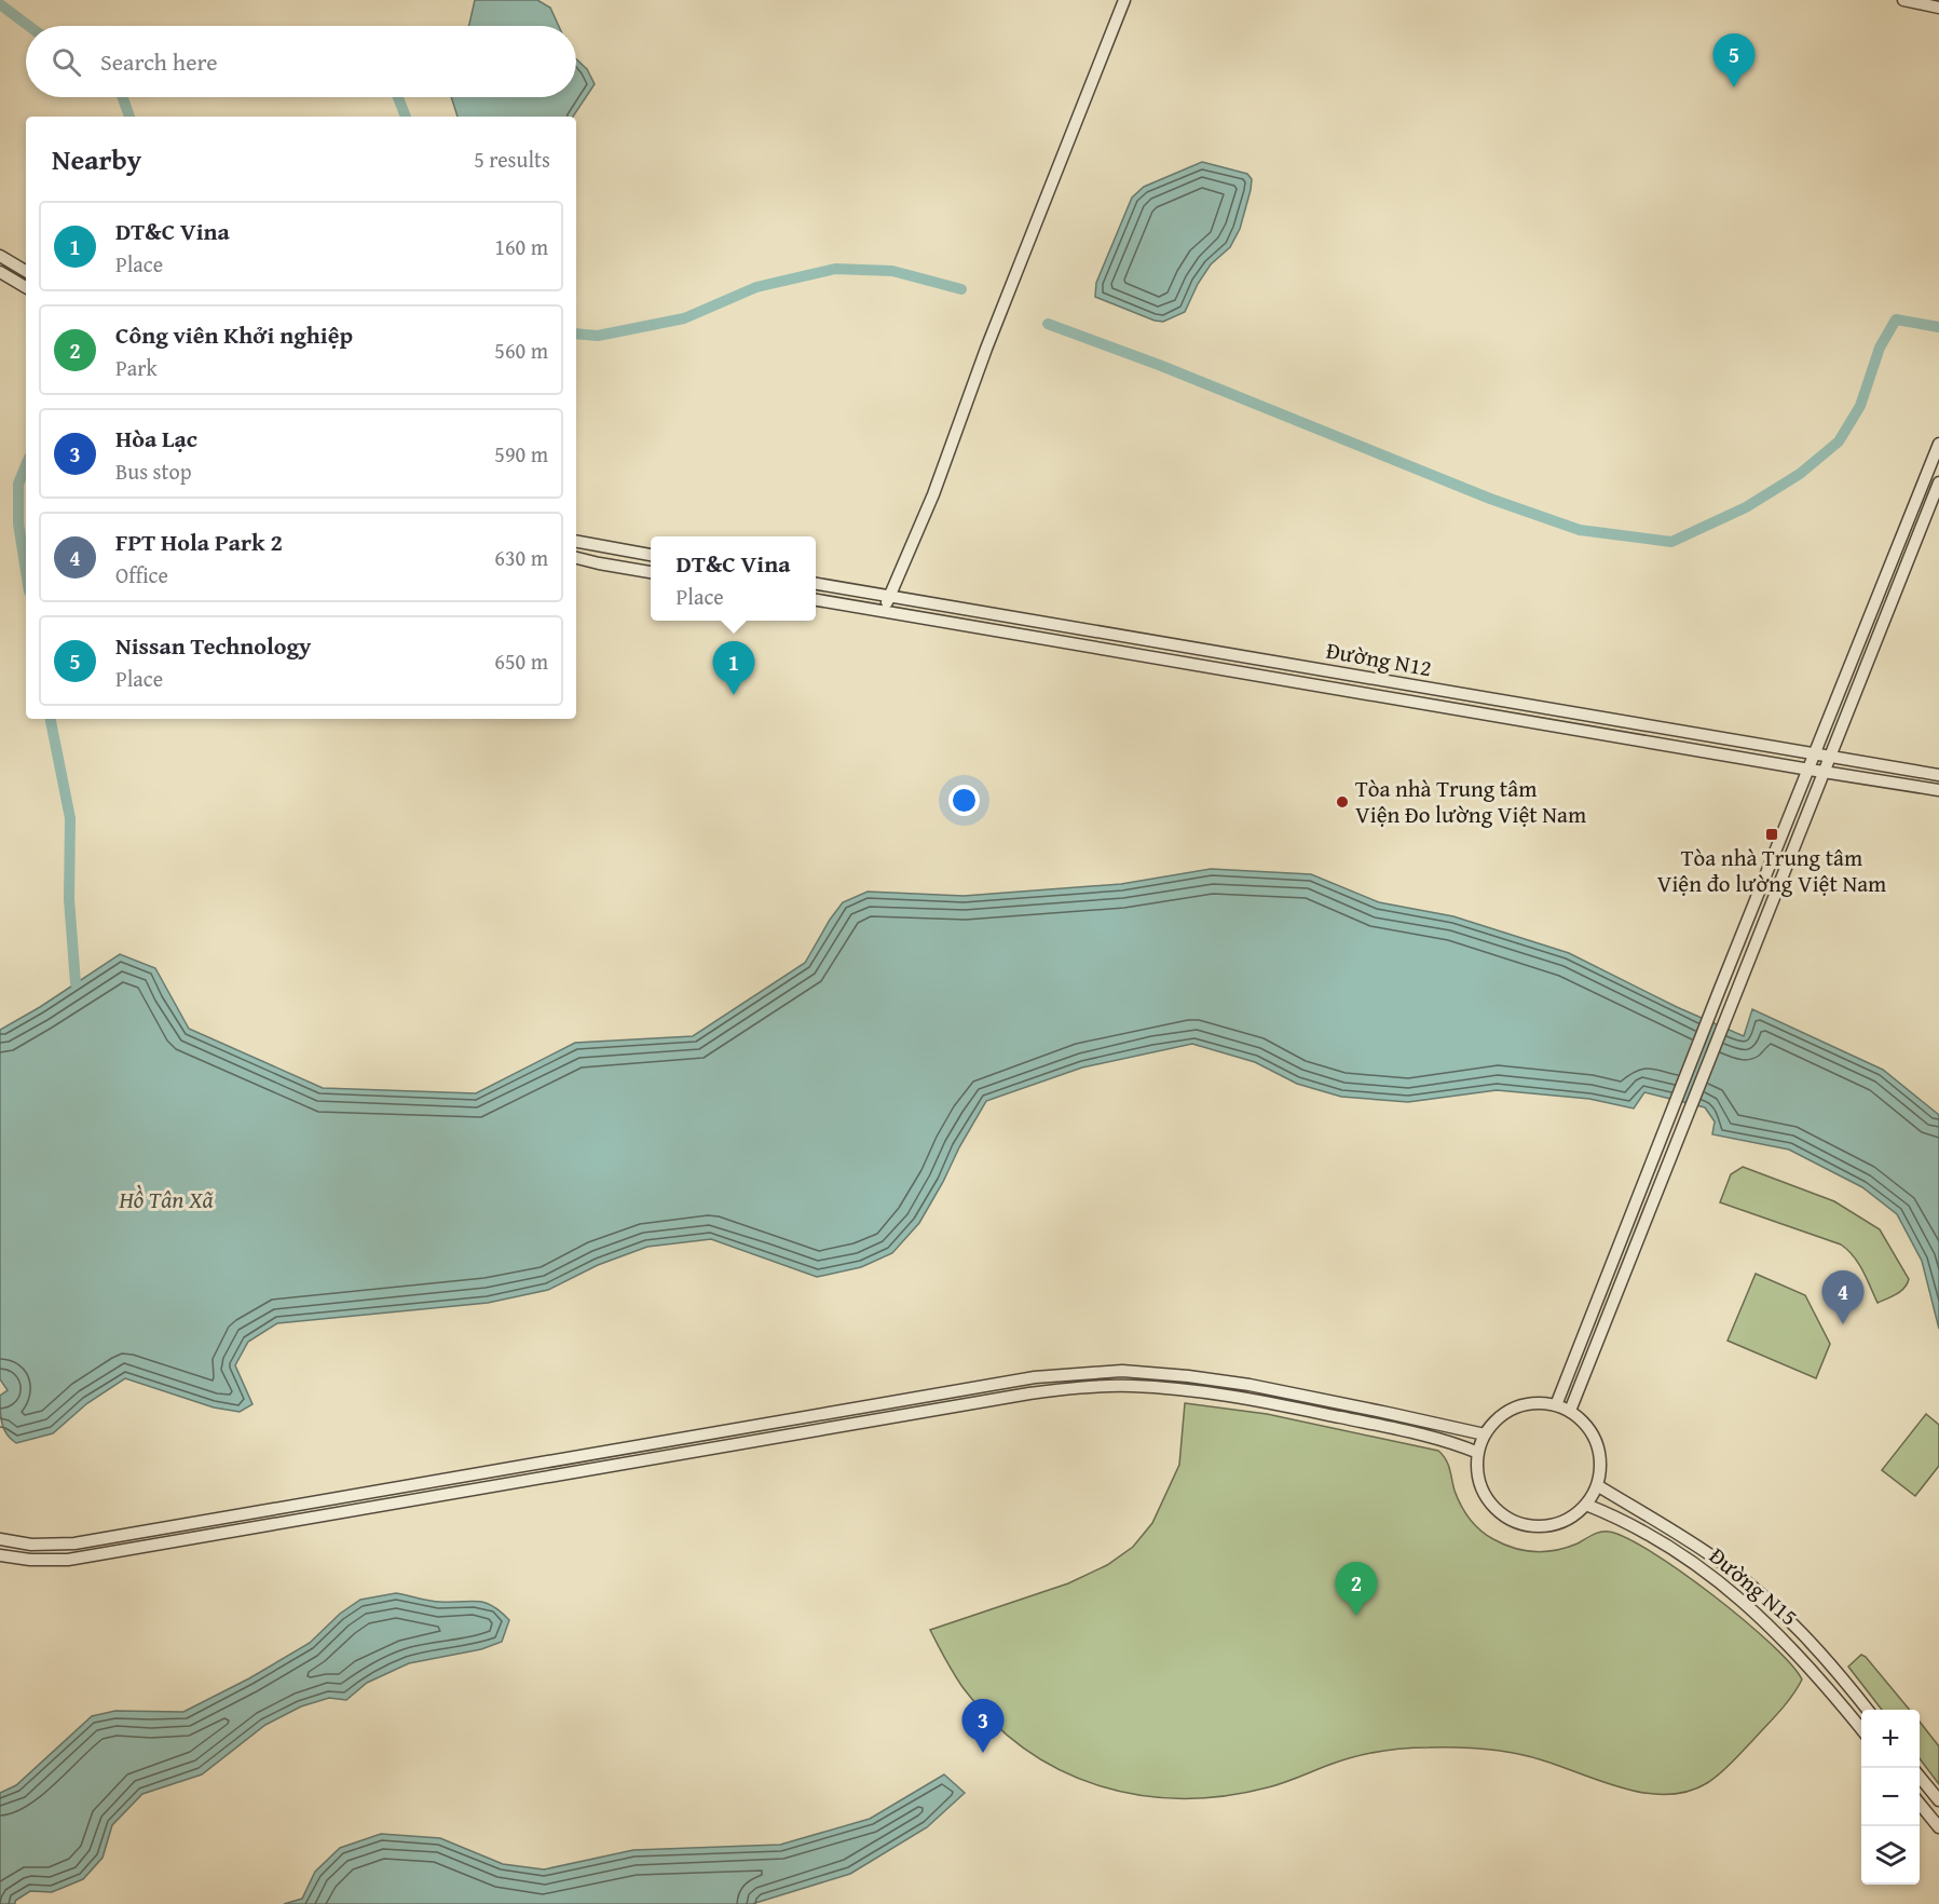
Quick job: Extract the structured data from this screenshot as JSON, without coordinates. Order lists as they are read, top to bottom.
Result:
{
  "streets": {
    "street": ["Đường N12", "Đường N15"]
  },
  "water": ["Hồ Tân Xã"],
  "places": {
    "other": ["Tòa nhà Trung tâm Viện Đo lường Việt Nam"],
    "transit": ["Tòa nhà Trung tâm Viện đo lường Việt Nam"]
  },
  "page": {
    "search": "Search here",
    "pins": [
      "5",
      "1",
      "4",
      "2",
      "3"
    ],
    "heading": ["Nearby", "5 results"],
    "list": [
      {
        "mark": "1",
        "name": "DT&C Vina",
        "note": "Place",
        "value": "160 m"
      },
      {
        "mark": "2",
        "name": "Công viên Khởi nghiệp",
        "note": "Park",
        "value": "560 m"
      },
      {
        "mark": "3",
        "name": "Hòa Lạc",
        "note": "Bus stop",
        "value": "590 m"
      },
      {
        "mark": "4",
        "name": "FPT Hola Park 2",
        "note": "Office",
        "value": "630 m"
      },
      {
        "mark": "5",
        "name": "Nissan Technology",
        "note": "Place",
        "value": "650 m"
      }
    ],
    "popup": ["DT&C Vina", "Place"],
    "map_buttons": ["+", "−"]
  }
}
